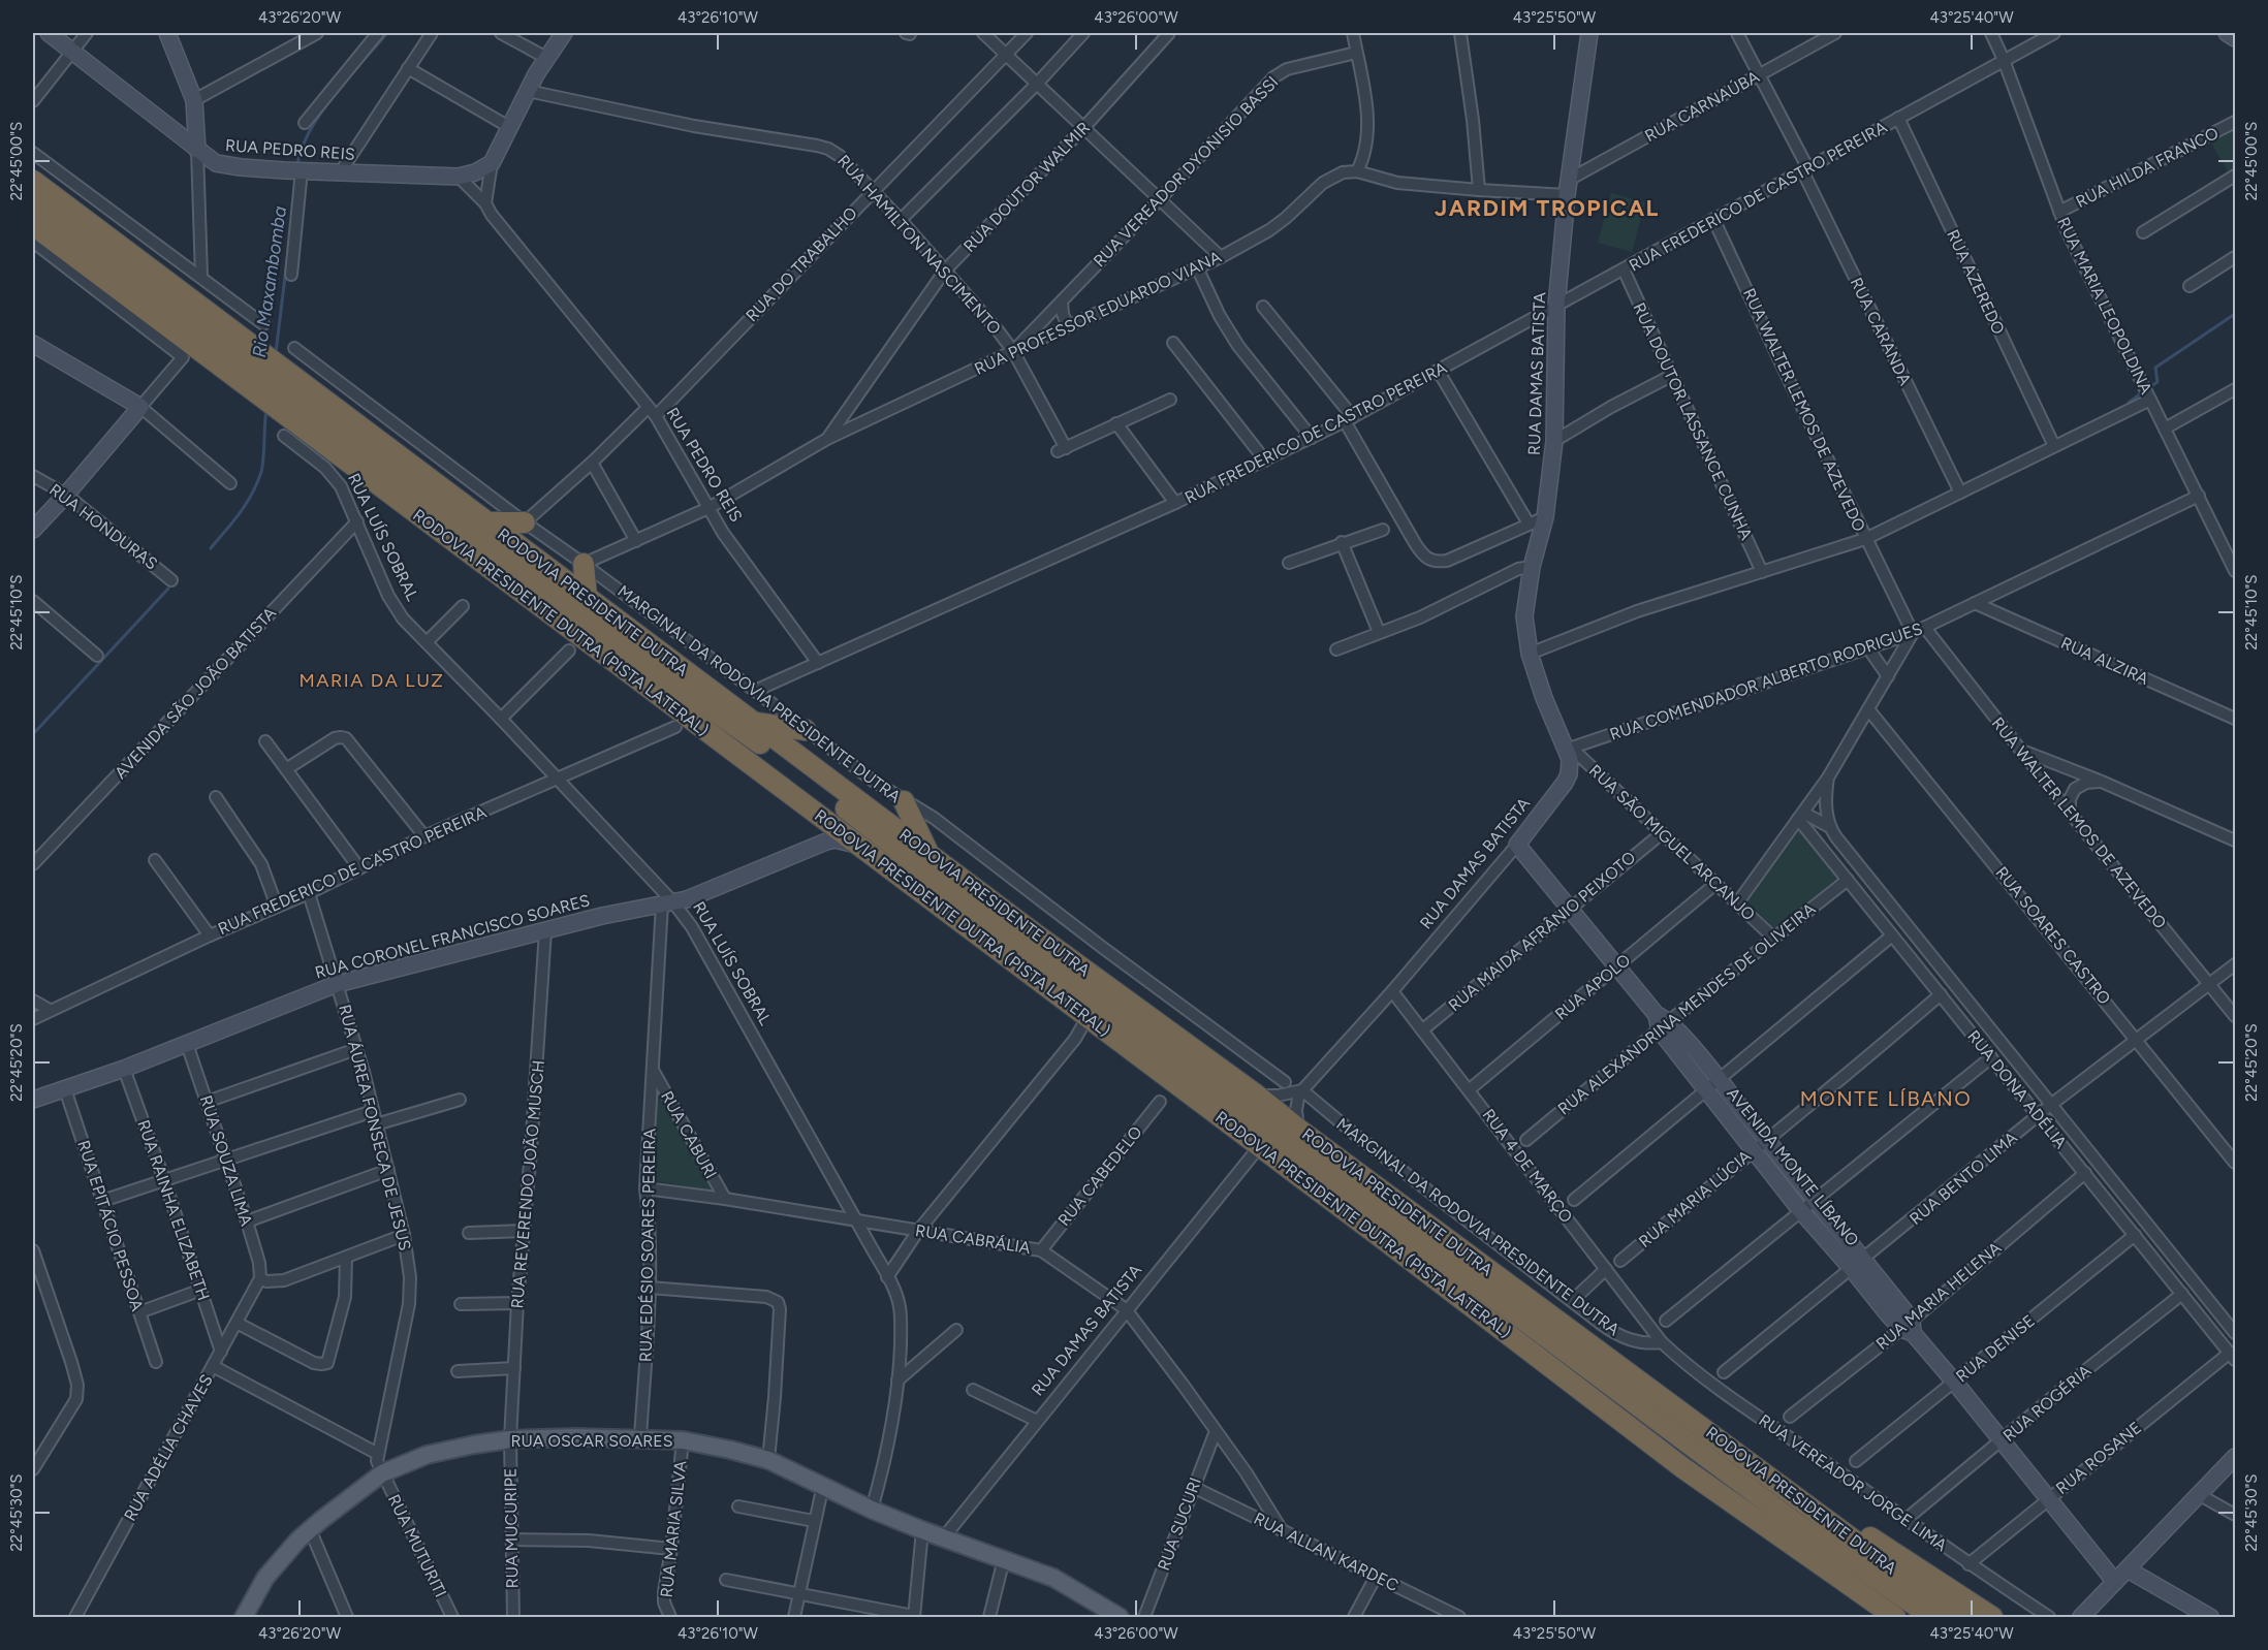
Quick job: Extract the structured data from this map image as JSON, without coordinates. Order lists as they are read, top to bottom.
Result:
{
  "streets": {
    "highway": ["RODOVIA PRESIDENTE DUTRA", "RODOVIA PRESIDENTE DUTRA (PISTA LATERAL)"],
    "main road": ["RUA OSCAR SOARES"],
    "street": [
      "RUA CARNAÚBA",
      "RUA PEDRO REIS",
      "RUA HILDA FRANCO",
      "RUA VEREADOR DYONISIO BASSI",
      "RUA DOUTOR WALMIR",
      "RUA FREDERICO DE CASTRO PEREIRA",
      "RUA HAMILTON NASCIMENTO",
      "RUA DO TRABALHO",
      "RUA AZEREDO",
      "RUA MARIA LEOPOLDINA",
      "RUA PROFESSOR EDUARDO VIANA",
      "RUA CARANDA",
      "RUA DAMAS BATISTA",
      "RUA WALTER LEMOS DE AZEVEDO",
      "RUA DOUTOR LASSANCE CUNHA",
      "RUA HONDURAS",
      "RUA LUÍS SOBRAL",
      "RUA ALZIRA",
      "RUA COMENDADOR ALBERTO RODRIGUES",
      "AVENIDA SÃO JOÃO BATISTA",
      "MARGINAL DA RODOVIA PRESIDENTE DUTRA",
      "RUA SÃO MIGUEL ARCANJO",
      "RUA MAIDA AFRÂNIO PEIXOTO",
      "RUA SOARES CASTRO",
      "RUA CORONEL FRANCISCO SOARES",
      "RUA APOLO",
      "RUA ALEXANDRINA MENDES DE OLIVEIRA",
      "RUA DONA ADÉLIA",
      "RUA ÁUREA FONSECA DE JESUS",
      "RUA CABURI",
      "RUA SOUZA LIMA",
      "RUA 4 DE MARÇO",
      "AVENIDA MONTE LÍBANO",
      "RUA CABEDELO",
      "RUA BENTO LIMA",
      "RUA REVERENDO JOÃO MUSCH",
      "RUA MARIA LÚCIA",
      "RUA RAINHA ELIZABETH",
      "RUA EPITÁCIO PESSOA",
      "RUA CABRÁLIA",
      "RUA EDÉSIO SOARES PEREIRA",
      "RUA MARIA HELENA",
      "RUA DENISE",
      "RUA ROGÉRIA",
      "RUA ADÉLIA CHAVES",
      "RUA ROSANE",
      "RUA VEREADOR JORGE LIMA",
      "RUA SUCURI",
      "RUA MUCURIPE",
      "RUA MARIA SILVA",
      "RUA MUTURITI",
      "RUA ALLAN KARDEC"
    ]
  },
  "crossings": [
    ["RUA CARNAÚBA", "RUA CARANDA"],
    ["RUA CARNAÚBA", "RUA DAMAS BATISTA"],
    ["RUA PEDRO REIS", "RUA FREDERICO DE CASTRO PEREIRA"],
    ["RUA PEDRO REIS", "RUA DO TRABALHO"],
    ["RUA PEDRO REIS", "RUA PROFESSOR EDUARDO VIANA"],
    ["RUA HILDA FRANCO", "RUA MARIA LEOPOLDINA"],
    ["RUA VEREADOR DYONISIO BASSI", "RUA HAMILTON NASCIMENTO"],
    ["RUA VEREADOR DYONISIO BASSI", "RUA PROFESSOR EDUARDO VIANA"],
    ["RUA DOUTOR WALMIR", "RUA HAMILTON NASCIMENTO"],
    ["RUA DOUTOR WALMIR", "RUA PROFESSOR EDUARDO VIANA"],
    ["RUA FREDERICO DE CASTRO PEREIRA", "RUA AZEREDO"],
    ["RUA FREDERICO DE CASTRO PEREIRA", "RUA MARIA LEOPOLDINA"],
    ["RUA FREDERICO DE CASTRO PEREIRA", "RUA CARANDA"],
    ["RUA FREDERICO DE CASTRO PEREIRA", "RUA DAMAS BATISTA"],
    ["RUA FREDERICO DE CASTRO PEREIRA", "RUA WALTER LEMOS DE AZEVEDO"],
    ["RUA FREDERICO DE CASTRO PEREIRA", "RUA DOUTOR LASSANCE CUNHA"],
    ["RUA FREDERICO DE CASTRO PEREIRA", "RUA LUÍS SOBRAL"],
    ["RUA FREDERICO DE CASTRO PEREIRA", "MARGINAL DA RODOVIA PRESIDENTE DUTRA"],
    ["RUA FREDERICO DE CASTRO PEREIRA", "RUA ÁUREA FONSECA DE JESUS"],
    ["RUA HAMILTON NASCIMENTO", "RUA DO TRABALHO"],
    ["RUA HAMILTON NASCIMENTO", "RUA PROFESSOR EDUARDO VIANA"],
    ["RUA DO TRABALHO", "MARGINAL DA RODOVIA PRESIDENTE DUTRA"],
    ["RUA MARIA LEOPOLDINA", "RUA COMENDADOR ALBERTO RODRIGUES"],
    ["RUA PROFESSOR EDUARDO VIANA", "MARGINAL DA RODOVIA PRESIDENTE DUTRA"],
    ["RUA DAMAS BATISTA", "RODOVIA PRESIDENTE DUTRA (PISTA LATERAL)"],
    ["RUA DAMAS BATISTA", "RUA COMENDADOR ALBERTO RODRIGUES"],
    ["RUA DAMAS BATISTA", "MARGINAL DA RODOVIA PRESIDENTE DUTRA"],
    ["RUA DAMAS BATISTA", "RUA SÃO MIGUEL ARCANJO"],
    ["RUA DAMAS BATISTA", "RUA 4 DE MARÇO"],
    ["RUA DAMAS BATISTA", "AVENIDA MONTE LÍBANO"],
    ["RUA DAMAS BATISTA", "RUA CABRÁLIA"],
    ["RUA DAMAS BATISTA", "RUA OSCAR SOARES"],
    ["RUA WALTER LEMOS DE AZEVEDO", "RUA COMENDADOR ALBERTO RODRIGUES"],
    ["RUA WALTER LEMOS DE AZEVEDO", "RUA BENTO LIMA"],
    ["RUA LUÍS SOBRAL", "AVENIDA SÃO JOÃO BATISTA"],
    ["RUA LUÍS SOBRAL", "RUA CORONEL FRANCISCO SOARES"],
    ["RUA LUÍS SOBRAL", "RUA CABRÁLIA"],
    ["RUA LUÍS SOBRAL", "RUA EDÉSIO SOARES PEREIRA"],
    ["RUA LUÍS SOBRAL", "RUA OSCAR SOARES"],
    ["RODOVIA PRESIDENTE DUTRA", "RODOVIA PRESIDENTE DUTRA (PISTA LATERAL)"],
    ["RODOVIA PRESIDENTE DUTRA (PISTA LATERAL)", "RUA CORONEL FRANCISCO SOARES"],
    ["RUA ALZIRA", "RUA COMENDADOR ALBERTO RODRIGUES"],
    ["RUA COMENDADOR ALBERTO RODRIGUES", "RUA SÃO MIGUEL ARCANJO"],
    ["MARGINAL DA RODOVIA PRESIDENTE DUTRA", "RUA 4 DE MARÇO"],
    ["MARGINAL DA RODOVIA PRESIDENTE DUTRA", "RUA VEREADOR JORGE LIMA"],
    ["RUA SÃO MIGUEL ARCANJO", "RUA MAIDA AFRÂNIO PEIXOTO"],
    ["RUA SÃO MIGUEL ARCANJO", "RUA APOLO"],
    ["RUA SÃO MIGUEL ARCANJO", "RUA ALEXANDRINA MENDES DE OLIVEIRA"],
    ["RUA MAIDA AFRÂNIO PEIXOTO", "RUA 4 DE MARÇO"],
    ["RUA MAIDA AFRÂNIO PEIXOTO", "AVENIDA MONTE LÍBANO"],
    ["RUA SOARES CASTRO", "RUA BENTO LIMA"],
    ["RUA CORONEL FRANCISCO SOARES", "RUA ÁUREA FONSECA DE JESUS"],
    ["RUA CORONEL FRANCISCO SOARES", "RUA SOUZA LIMA"],
    ["RUA CORONEL FRANCISCO SOARES", "RUA REVERENDO JOÃO MUSCH"],
    ["RUA CORONEL FRANCISCO SOARES", "RUA RAINHA ELIZABETH"],
    ["RUA CORONEL FRANCISCO SOARES", "RUA EPITÁCIO PESSOA"],
    ["RUA CORONEL FRANCISCO SOARES", "RUA EDÉSIO SOARES PEREIRA"],
    ["RUA APOLO", "RUA 4 DE MARÇO"],
    ["RUA APOLO", "AVENIDA MONTE LÍBANO"],
    ["RUA ALEXANDRINA MENDES DE OLIVEIRA", "RUA DONA ADÉLIA"],
    ["RUA ALEXANDRINA MENDES DE OLIVEIRA", "AVENIDA MONTE LÍBANO"],
    ["RUA DONA ADÉLIA", "RUA BENTO LIMA"],
    ["RUA DONA ADÉLIA", "RUA MARIA LÚCIA"],
    ["RUA DONA ADÉLIA", "RUA MARIA HELENA"],
    ["RUA DONA ADÉLIA", "RUA DENISE"],
    ["RUA DONA ADÉLIA", "RUA ROGÉRIA"],
    ["RUA DONA ADÉLIA", "RUA ROSANE"],
    ["RUA ÁUREA FONSECA DE JESUS", "RUA OSCAR SOARES"],
    ["RUA ÁUREA FONSECA DE JESUS", "RUA MUTURITI"],
    ["RUA CABURI", "RUA CABRÁLIA"],
    ["RUA CABURI", "RUA EDÉSIO SOARES PEREIRA"],
    ["RUA SOUZA LIMA", "RUA ADÉLIA CHAVES"],
    ["RUA 4 DE MARÇO", "RUA VEREADOR JORGE LIMA"],
    ["AVENIDA MONTE LÍBANO", "RUA BENTO LIMA"],
    ["AVENIDA MONTE LÍBANO", "RUA MARIA LÚCIA"],
    ["AVENIDA MONTE LÍBANO", "RUA MARIA HELENA"],
    ["AVENIDA MONTE LÍBANO", "RUA DENISE"],
    ["AVENIDA MONTE LÍBANO", "RUA ROGÉRIA"],
    ["AVENIDA MONTE LÍBANO", "RUA ROSANE"],
    ["RUA CABEDELO", "RUA CABRÁLIA"],
    ["RUA REVERENDO JOÃO MUSCH", "RUA OSCAR SOARES"],
    ["RUA REVERENDO JOÃO MUSCH", "RUA MUCURIPE"],
    ["RUA RAINHA ELIZABETH", "RUA ADÉLIA CHAVES"],
    ["RUA CABRÁLIA", "RUA EDÉSIO SOARES PEREIRA"],
    ["RUA CABRÁLIA", "RUA SUCURI"],
    ["RUA CABRÁLIA", "RUA ALLAN KARDEC"],
    ["RUA EDÉSIO SOARES PEREIRA", "RUA OSCAR SOARES"],
    ["RUA OSCAR SOARES", "RUA MUCURIPE"],
    ["RUA OSCAR SOARES", "RUA MARIA SILVA"],
    ["RUA OSCAR SOARES", "RUA MUTURITI"],
    ["RUA ROSANE", "RUA VEREADOR JORGE LIMA"],
    ["RUA SUCURI", "RUA ALLAN KARDEC"]
  ],
  "districts": ["JARDIM TROPICAL", "MARIA DA LUZ", "MONTE LÍBANO"],
  "water": ["Rio Maxambomba"],
  "coordinates": [
    "43°26'20\"W",
    "43°26'10\"W",
    "43°26'00\"W",
    "43°25'50\"W",
    "43°25'40\"W",
    "22°45'00\"S",
    "22°45'10\"S",
    "22°45'20\"S",
    "22°45'30\"S"
  ]
}
